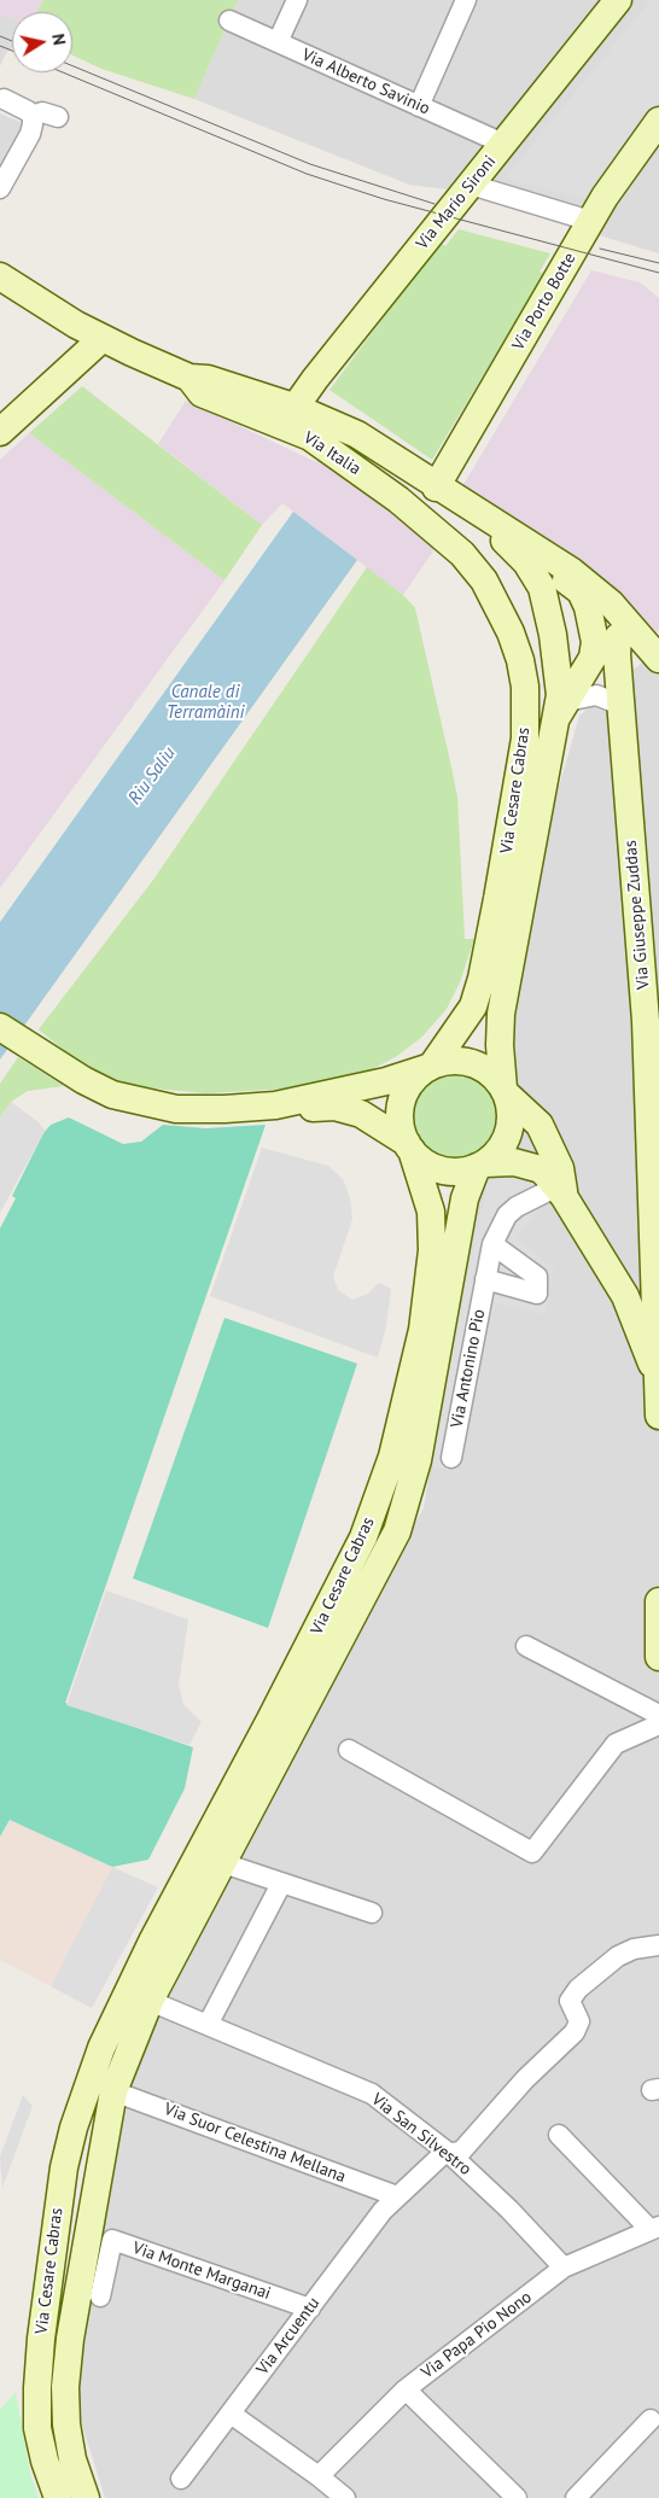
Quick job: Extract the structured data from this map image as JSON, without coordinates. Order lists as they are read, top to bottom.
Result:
{
  "streets": {
    "street": [
      "Via Alberto Savinio",
      "Via Mario Sironi",
      "Via Porto Botte",
      "Via Italia",
      "Via Cesare Cabras",
      "Via Giuseppe Zuddas",
      "Via Antonino Pio",
      "Via San Silvestro",
      "Via Suor Celestina Mellana",
      "Via Monte Marganai",
      "Via Papa Pio Nono",
      "Via Arcuentu"
    ]
  },
  "crossings": [
    ["Via Alberto Savinio", "Via Mario Sironi"],
    ["Via Mario Sironi", "Via Italia"],
    ["Via Porto Botte", "Via Italia"],
    ["Via Porto Botte", "Via Cesare Cabras"],
    ["Via Italia", "Via Cesare Cabras"],
    ["Via Cesare Cabras", "Via Giuseppe Zuddas"],
    ["Via Cesare Cabras", "Via San Silvestro"],
    ["Via Cesare Cabras", "Via Suor Celestina Mellana"],
    ["Via San Silvestro", "Via Papa Pio Nono"],
    ["Via San Silvestro", "Via Arcuentu"],
    ["Via Suor Celestina Mellana", "Via Arcuentu"],
    ["Via Monte Marganai", "Via Arcuentu"]
  ],
  "water": ["Canale di Terramàini", "Riu Saliu"],
  "north": "right"
}
